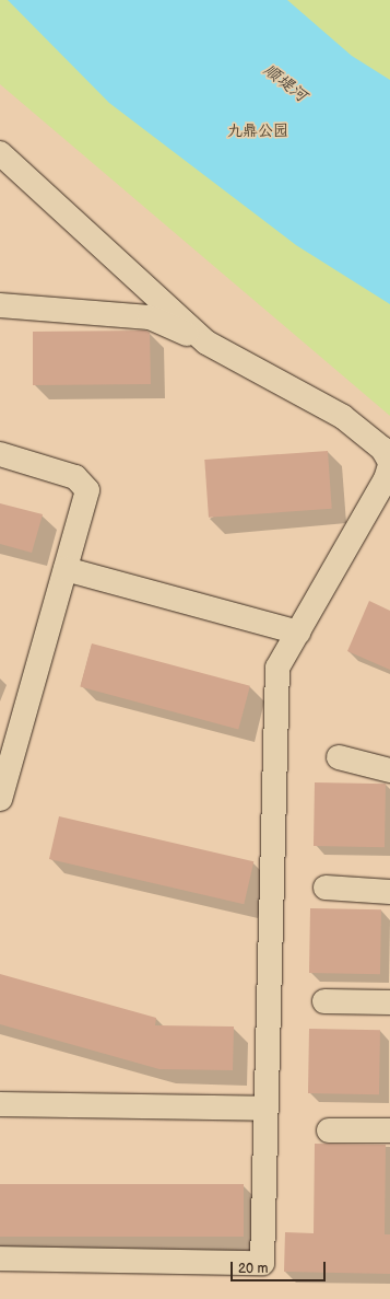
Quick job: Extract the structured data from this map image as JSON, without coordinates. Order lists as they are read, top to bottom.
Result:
{
  "water": ["顺堤河"],
  "parks": ["九鼎公园"],
  "scale_bar": "20 m"
}
